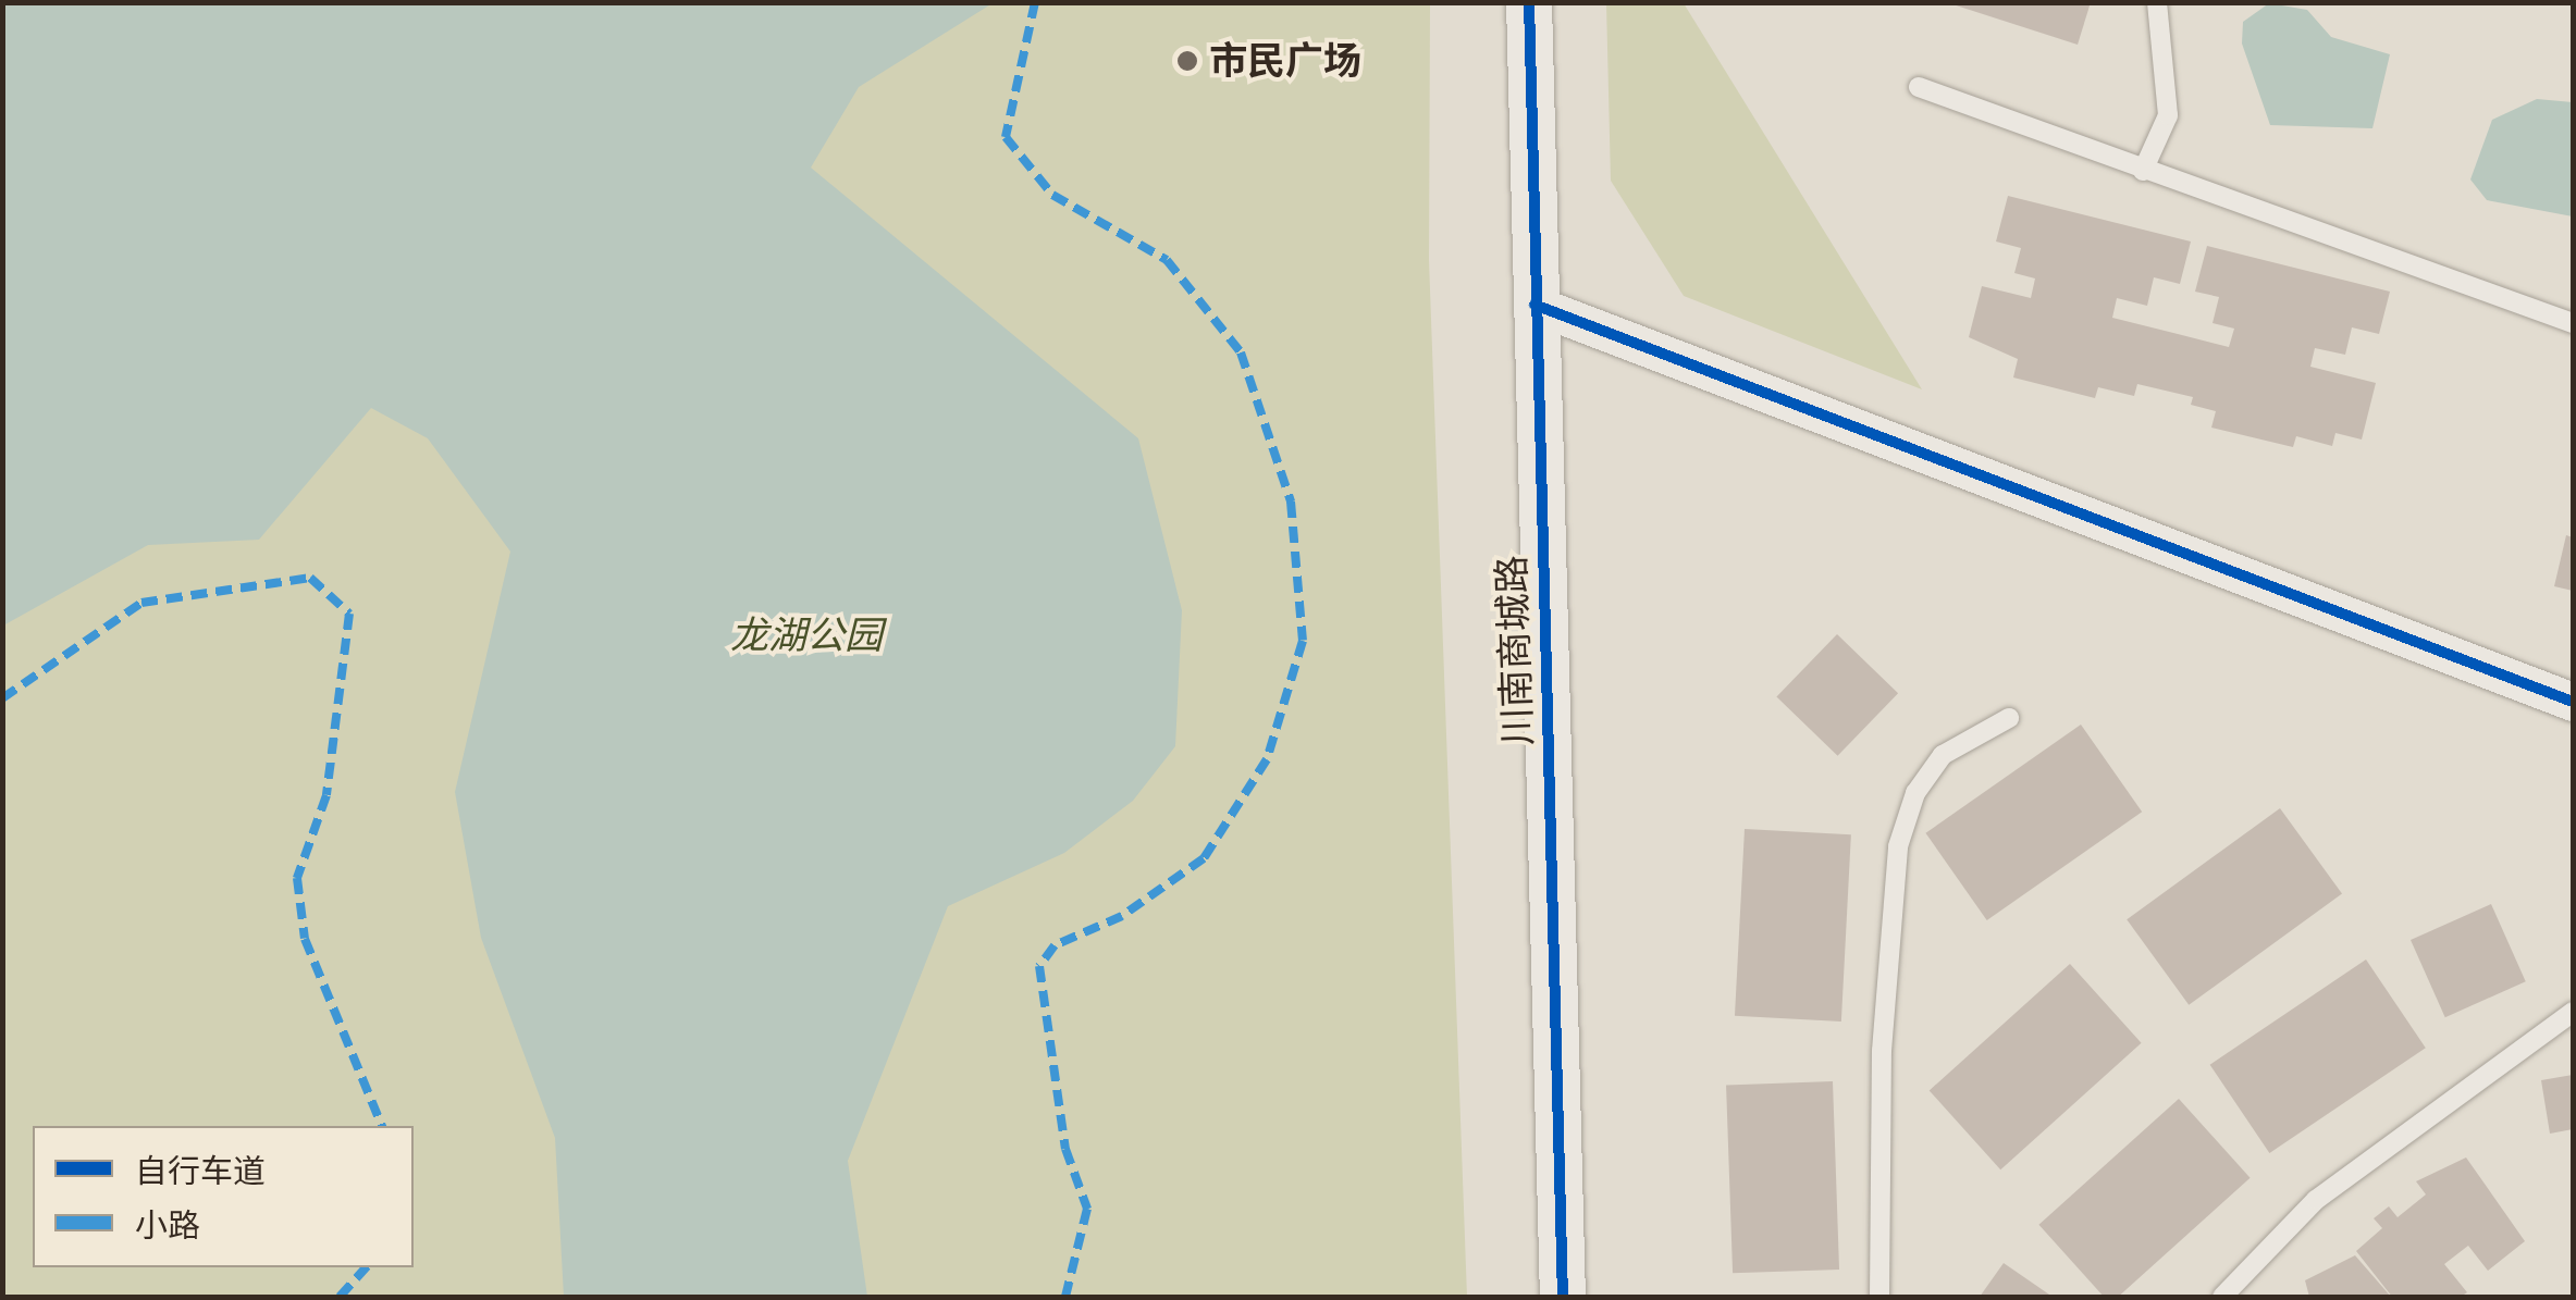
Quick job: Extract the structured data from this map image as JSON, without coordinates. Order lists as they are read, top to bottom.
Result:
{
  "streets": {
    "street": ["川南商城路"]
  },
  "parks": ["龙湖公园"],
  "places": ["市民广场"],
  "legend": ["自行车道", "小路"]
}
